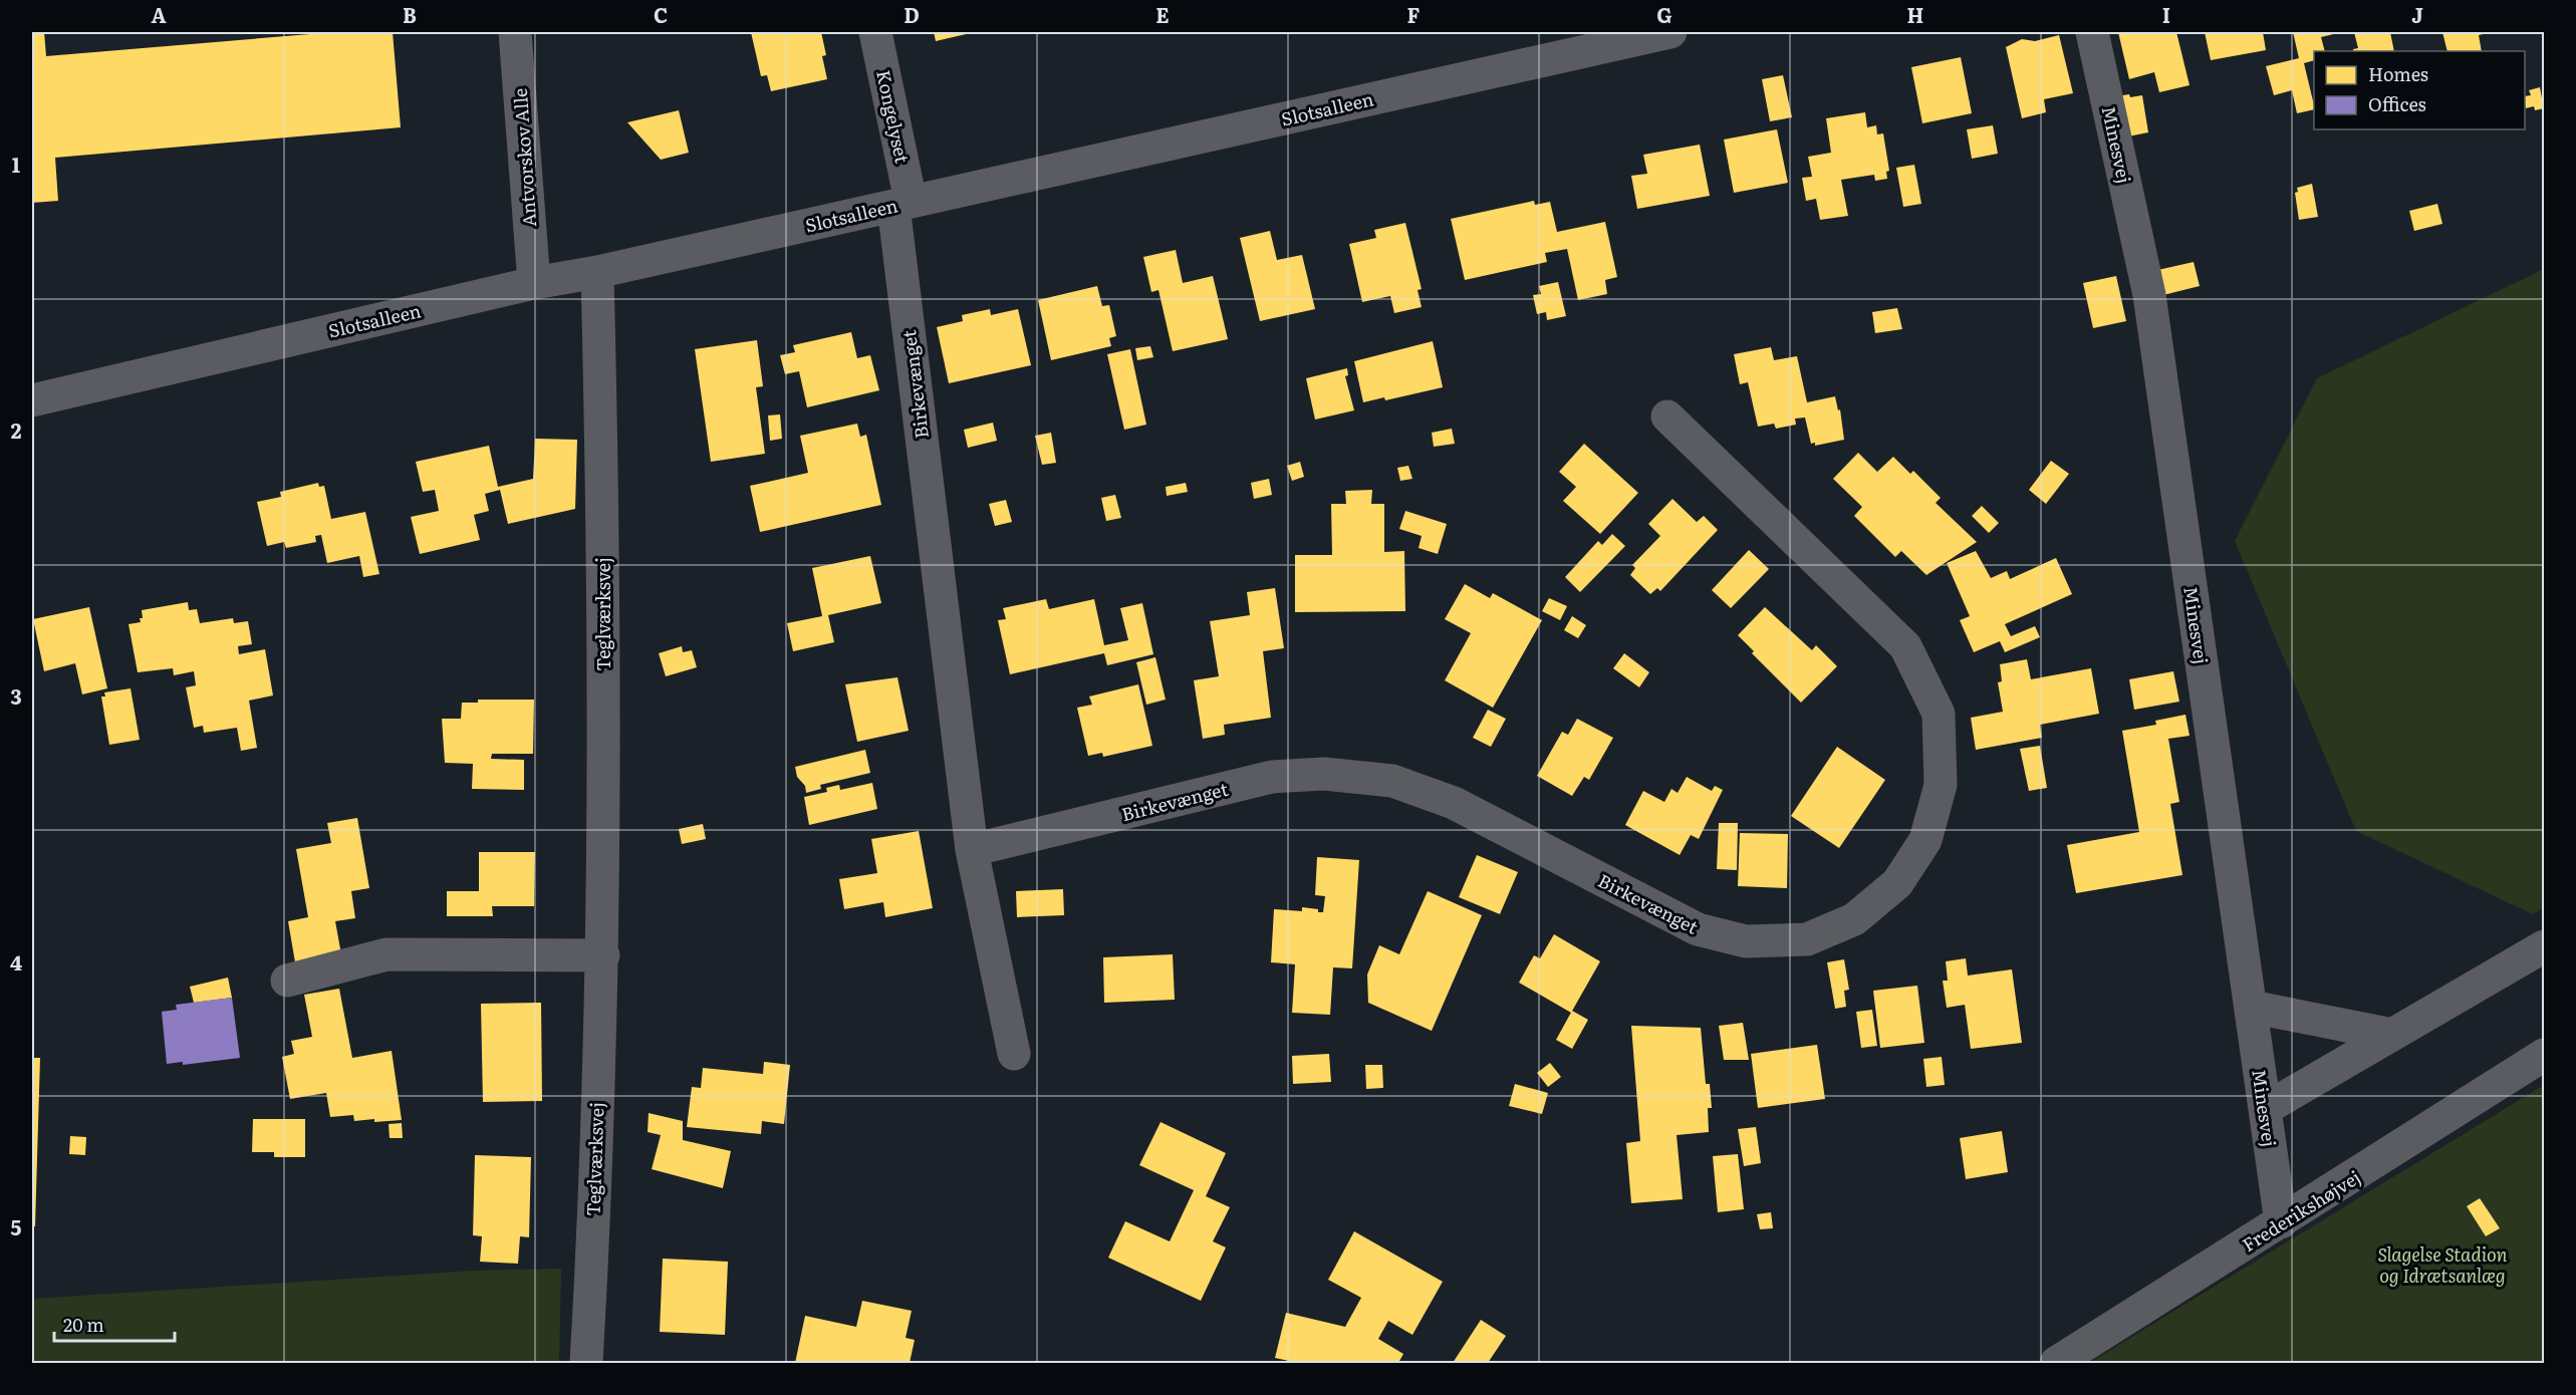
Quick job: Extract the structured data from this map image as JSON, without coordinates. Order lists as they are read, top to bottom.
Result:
{
  "streets": {
    "street": [
      "Slotsalleen",
      "Kongelyset",
      "Minesvej",
      "Antvorskov Alle",
      "Birkevænget",
      "Teglværksvej",
      "Frederikshøjvej"
    ]
  },
  "crossings": [
    ["Slotsalleen", "Kongelyset"],
    ["Slotsalleen", "Antvorskov Alle"],
    ["Slotsalleen", "Birkevænget"],
    ["Slotsalleen", "Teglværksvej"],
    ["Kongelyset", "Birkevænget"],
    ["Minesvej", "Frederikshøjvej"]
  ],
  "parks": ["Slagelse Stadion og Idrætsanlæg"],
  "legend": ["Homes", "Offices"],
  "scale_bar": "20 m",
  "grid": {
    "columns": [
      "A",
      "B",
      "C",
      "D",
      "E",
      "F",
      "G",
      "H",
      "I",
      "J"
    ],
    "rows": [
      "1",
      "2",
      "3",
      "4",
      "5"
    ]
  }
}
